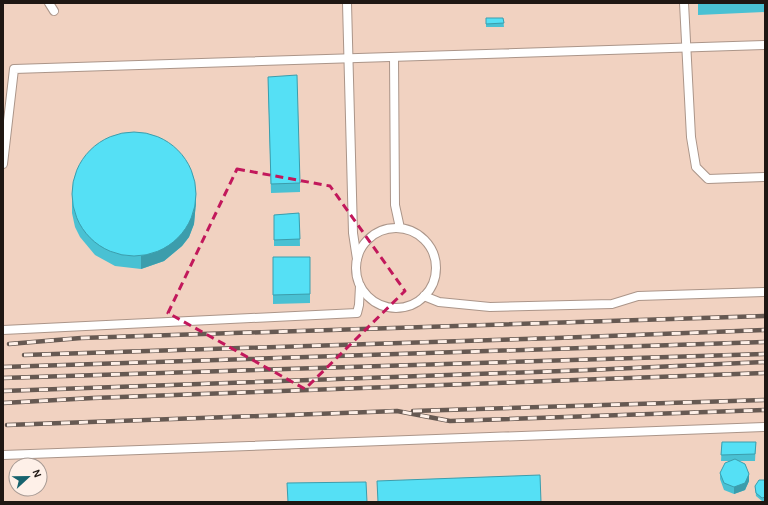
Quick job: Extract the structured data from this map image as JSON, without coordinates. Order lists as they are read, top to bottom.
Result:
{
  "north": "right"
}
